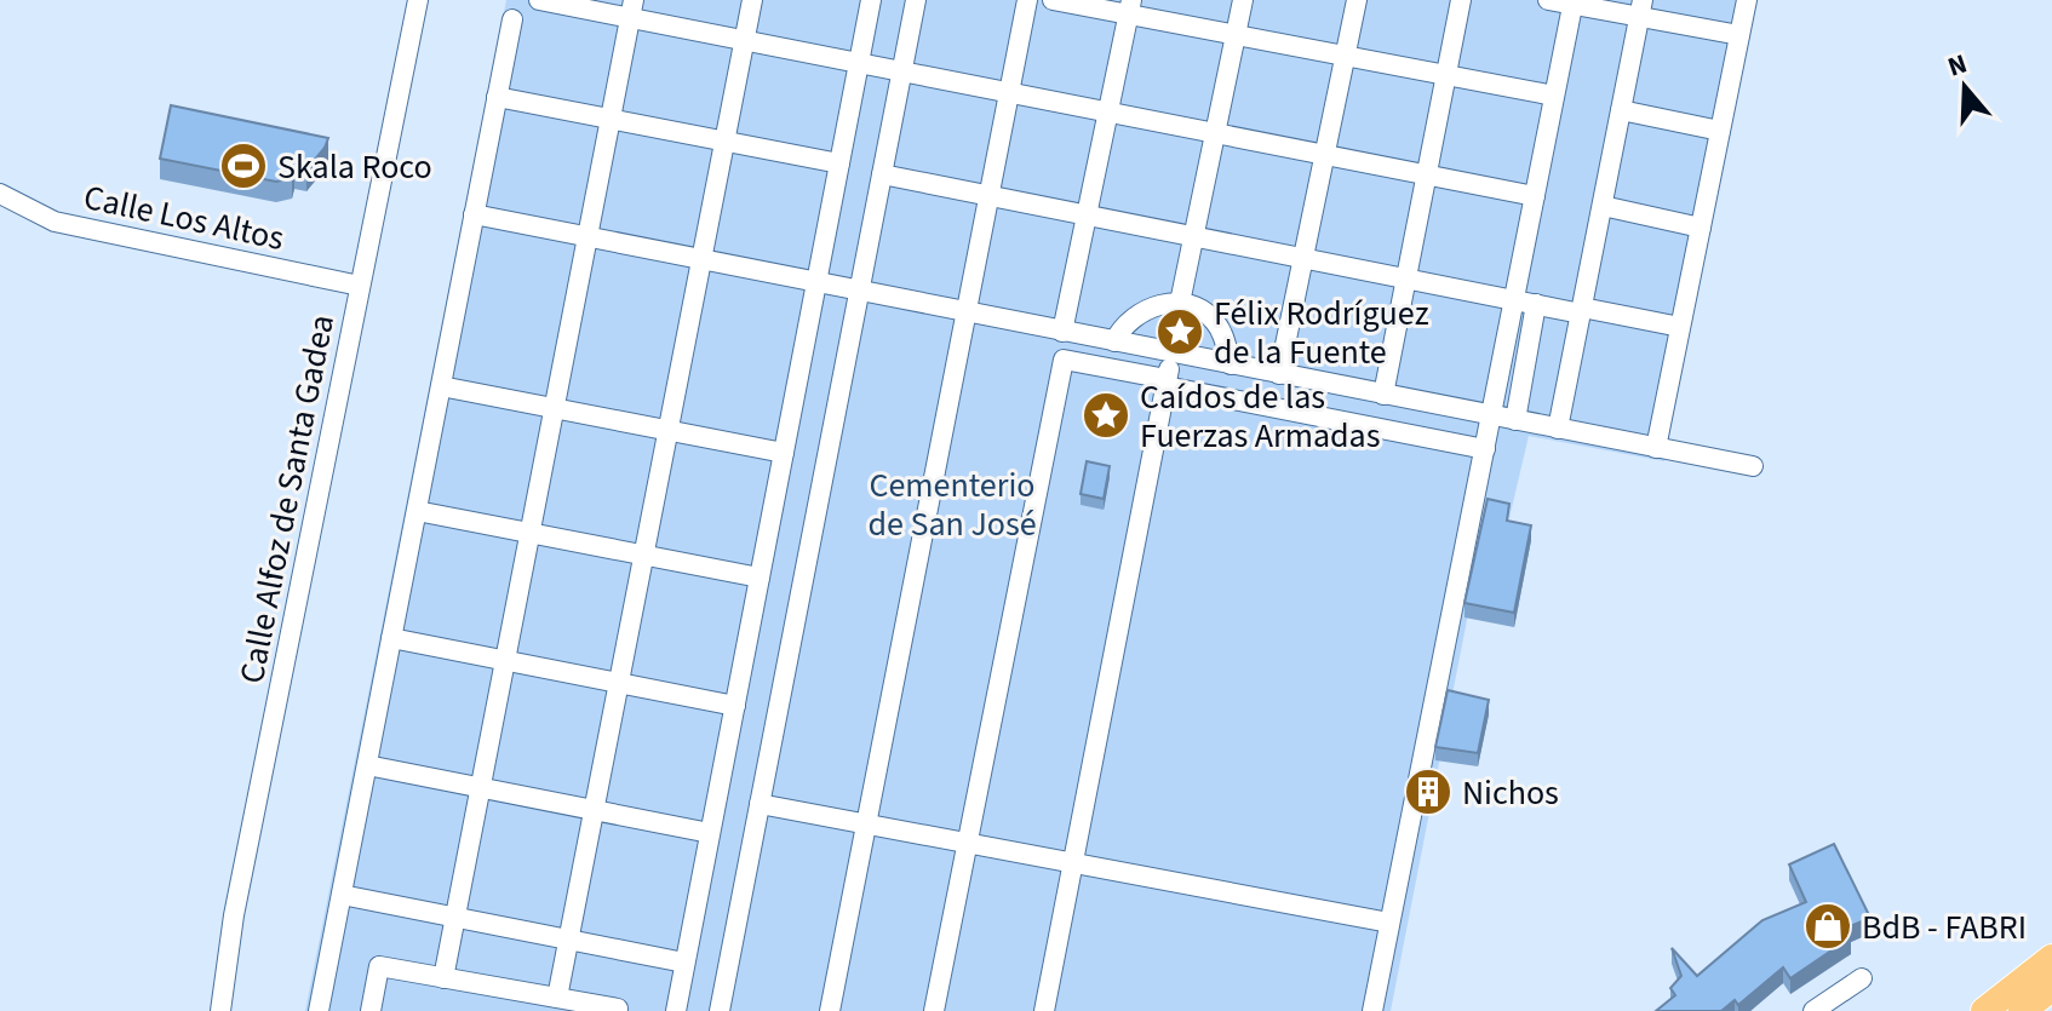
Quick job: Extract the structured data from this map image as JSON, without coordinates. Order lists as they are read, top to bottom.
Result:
{
  "streets": {
    "street": ["Calle Los Altos", "Calle Alfoz de Santa Gadea"]
  },
  "crossings": [
    ["Calle Los Altos", "Calle Alfoz de Santa Gadea"]
  ],
  "parks": ["Cementerio de San José"],
  "places": {
    "sports": ["Skala Roco"],
    "place": ["Félix Rodríguez de la Fuente", "Caídos de las Fuerzas Armadas"],
    "building": ["Nichos"],
    "shop": ["BdB - FABRI"]
  },
  "north": "top"
}
